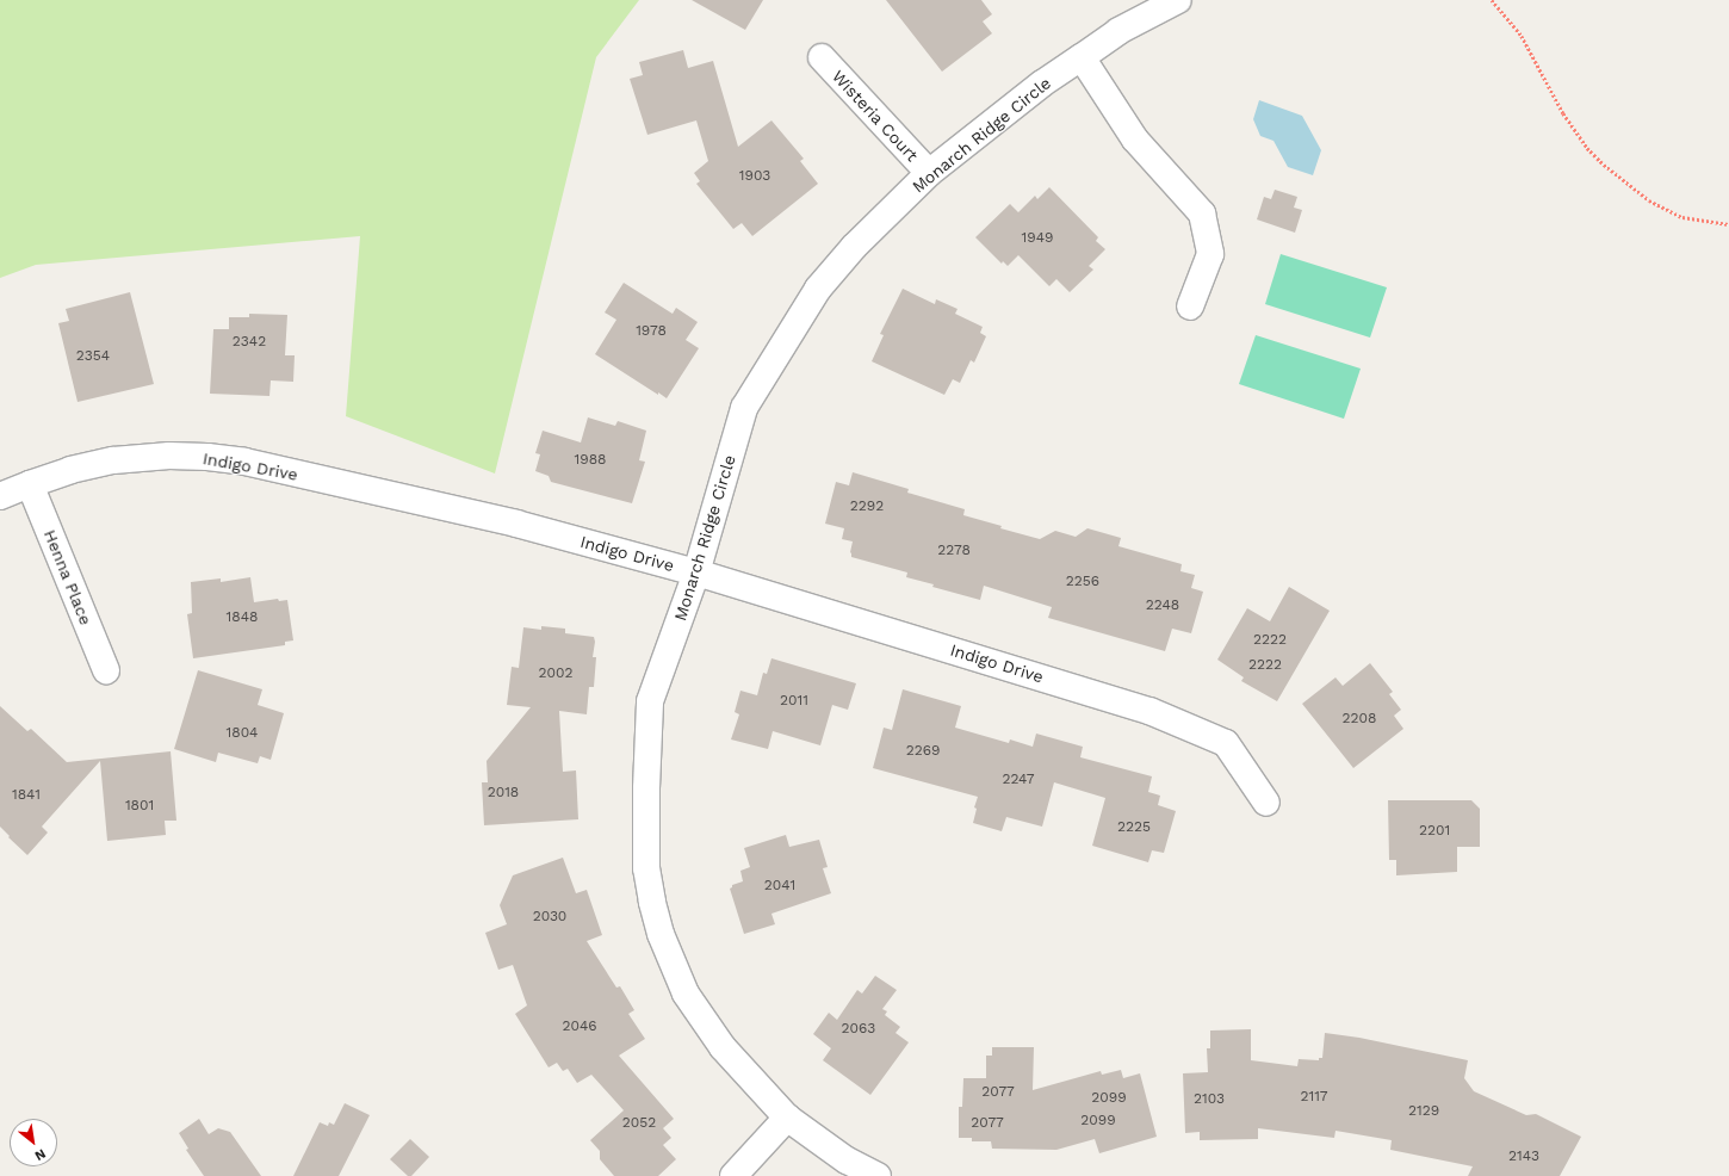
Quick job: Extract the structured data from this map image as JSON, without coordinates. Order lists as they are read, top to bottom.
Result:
{
  "streets": {
    "street": [
      "Wisteria Court",
      "Monarch Ridge Circle",
      "Indigo Drive",
      "Henna Place"
    ]
  },
  "crossings": [
    ["Wisteria Court", "Monarch Ridge Circle"],
    ["Monarch Ridge Circle", "Indigo Drive"],
    ["Indigo Drive", "Henna Place"]
  ],
  "house_numbers": [
    "1903",
    "1949",
    "1978",
    "2342",
    "2354",
    "1988",
    "2292",
    "2278",
    "2256",
    "2248",
    "1848",
    "2222",
    "2222",
    "2002",
    "2011",
    "2208",
    "1804",
    "2269",
    "2247",
    "2018",
    "1841",
    "1801",
    "2225",
    "2201",
    "2041",
    "2030",
    "2046",
    "2063",
    "2077",
    "2117",
    "2099",
    "2103",
    "2129",
    "2099",
    "2052",
    "2077",
    "2143"
  ],
  "north": "bottom right"
}
